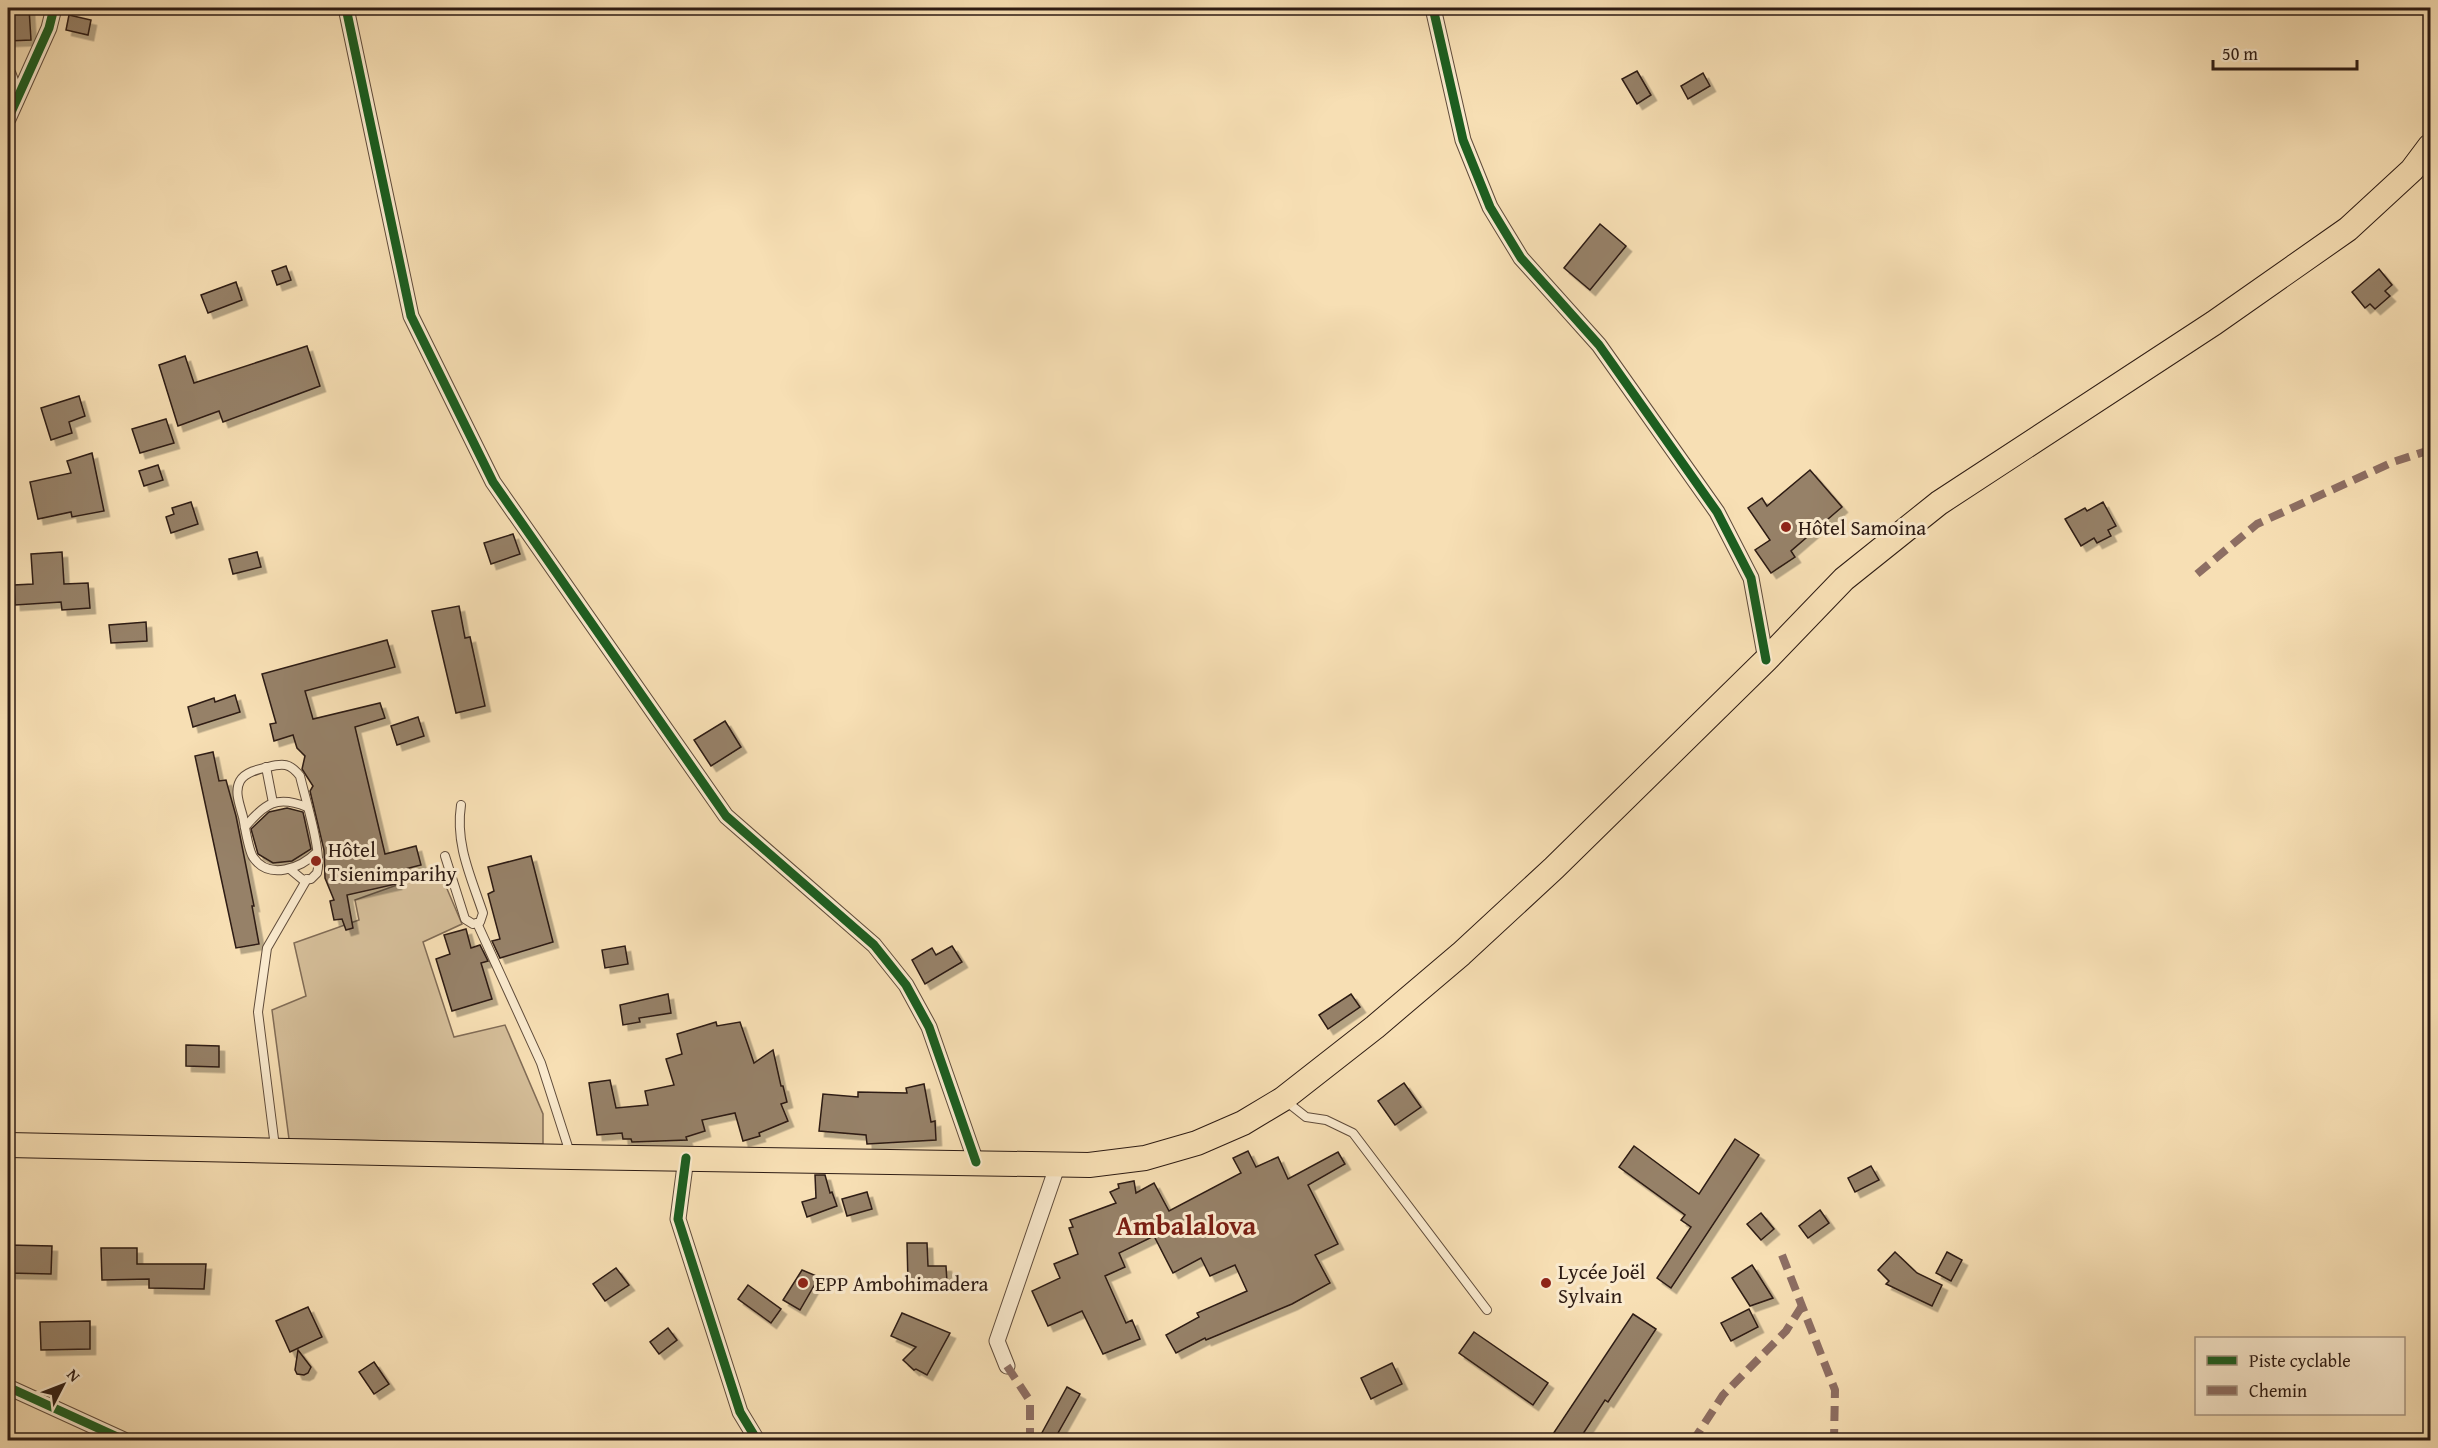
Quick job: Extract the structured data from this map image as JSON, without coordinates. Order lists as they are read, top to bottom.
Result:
{
  "districts": ["Ambalalova"],
  "places": [
    "Hôtel Samoina",
    "Hôtel Tsienimparihy",
    "EPP Ambohimadera",
    "Lycée Joël Sylvain"
  ],
  "legend": ["Piste cyclable", "Chemin"],
  "scale_bar": "50 m",
  "north": "top right"
}
